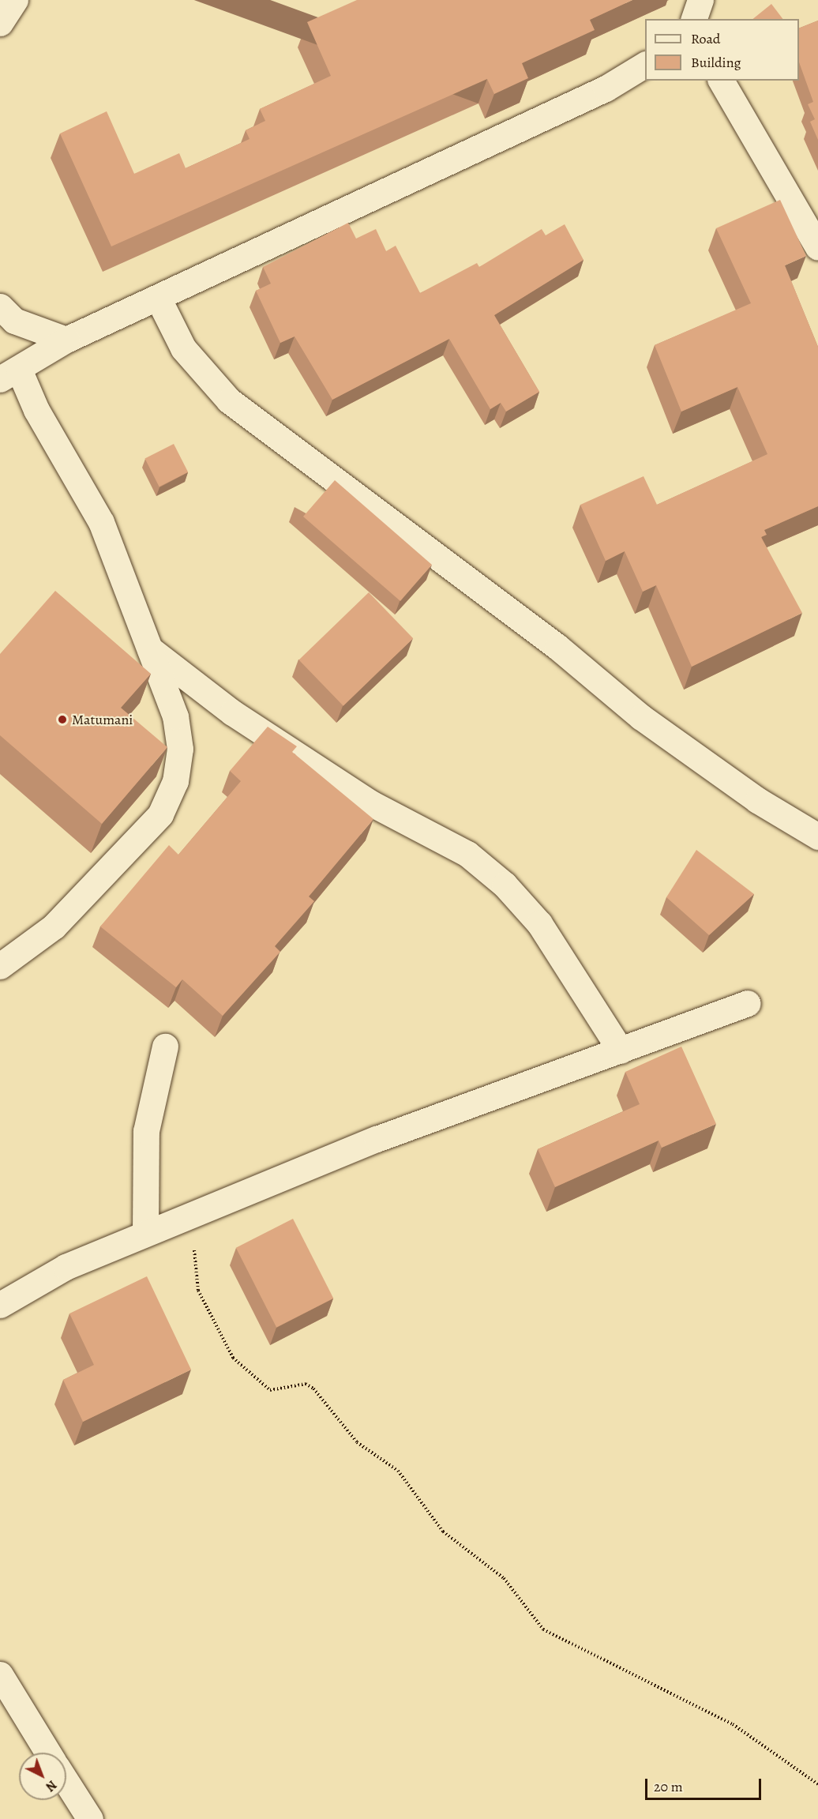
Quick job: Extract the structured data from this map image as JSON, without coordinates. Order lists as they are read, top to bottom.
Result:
{
  "places": ["Matumani"],
  "legend": ["Road", "Building"],
  "scale_bar": "20 m",
  "north": "bottom right"
}
